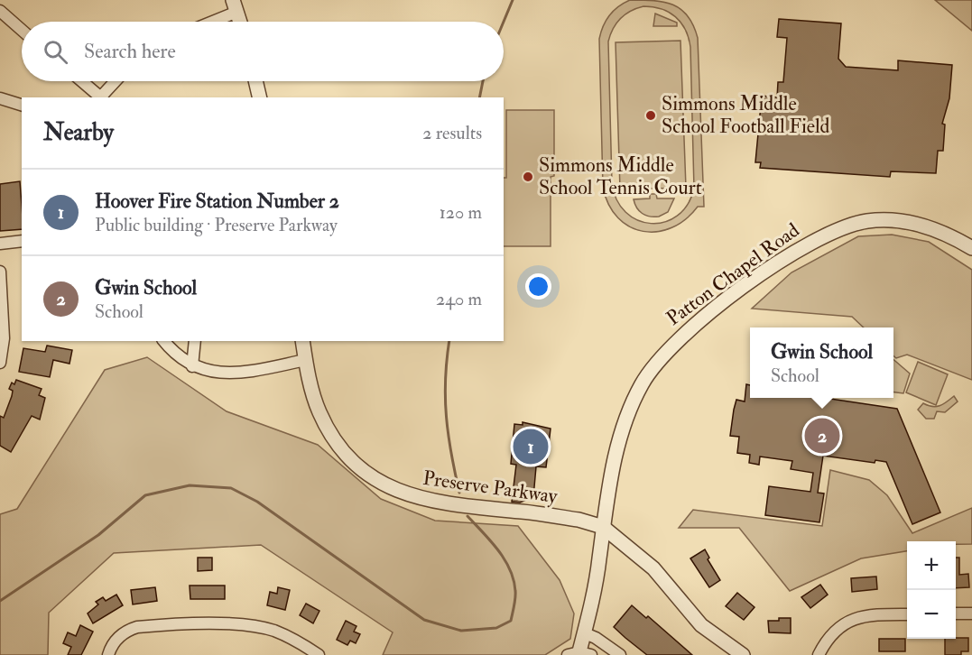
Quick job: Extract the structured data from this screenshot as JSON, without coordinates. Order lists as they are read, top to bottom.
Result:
{
  "streets": {
    "street": ["Patton Chapel Road", "Preserve Parkway"]
  },
  "crossings": [
    ["Patton Chapel Road", "Preserve Parkway"]
  ],
  "places": ["Simmons Middle School Football Field", "Simmons Middle School Tennis Court"],
  "page": {
    "search": "Search here",
    "heading": ["Nearby", "2 results"],
    "list": [
      {
        "mark": "1",
        "name": "Hoover Fire Station Number 2",
        "note": "Public building · Preserve Parkway",
        "value": "120 m"
      },
      {
        "mark": "2",
        "name": "Gwin School",
        "note": "School",
        "value": "240 m"
      }
    ],
    "popup": ["Gwin School", "School"],
    "pins": ["2", "1"],
    "map_buttons": ["+", "−"]
  }
}
